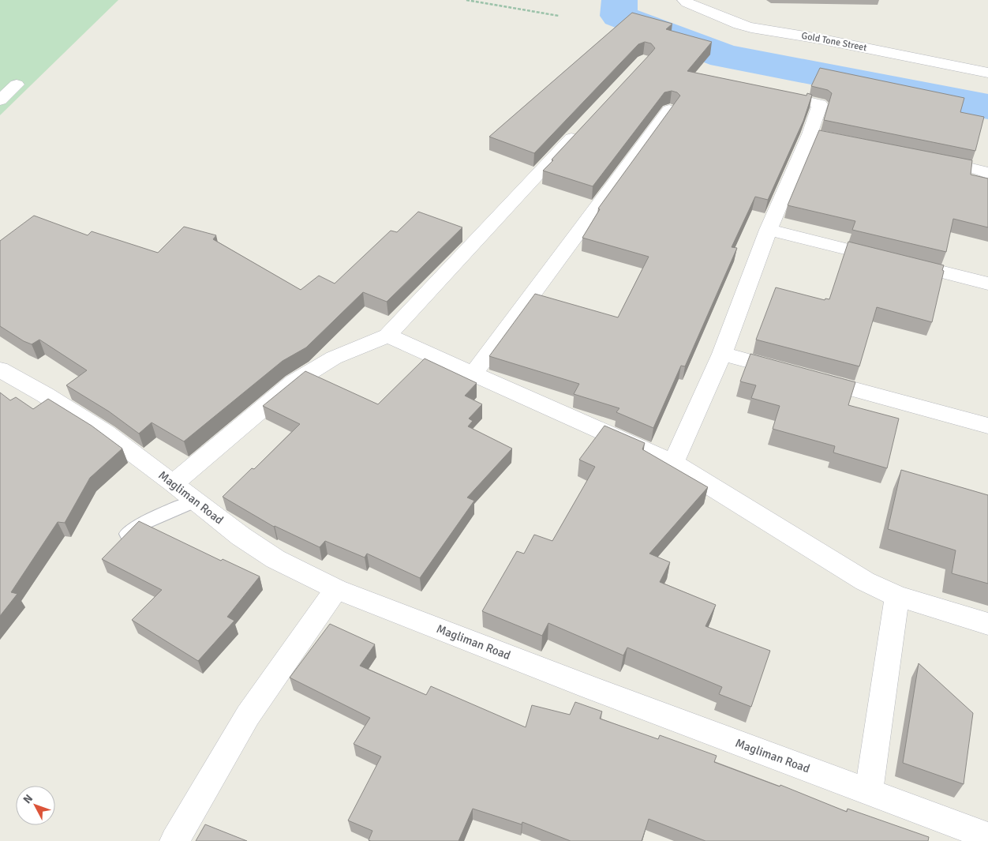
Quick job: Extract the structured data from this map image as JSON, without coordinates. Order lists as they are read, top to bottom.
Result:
{
  "streets": {
    "street": ["Gold Tone Street", "Magliman Road"]
  },
  "north": "top left"
}
